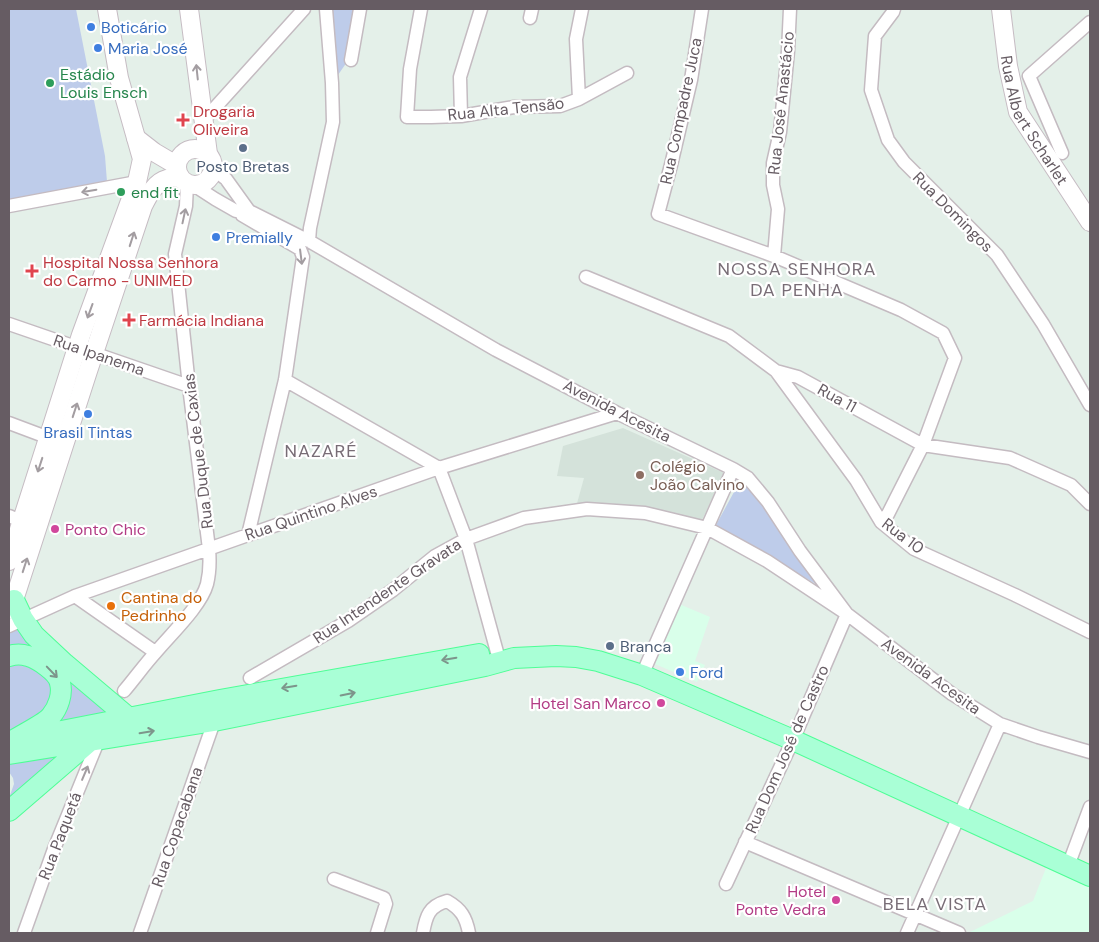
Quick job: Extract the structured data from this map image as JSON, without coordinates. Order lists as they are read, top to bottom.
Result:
{
  "streets": {
    "main road": ["Rua Albert Scharlet"],
    "street": [
      "Rua José Anastácio",
      "Rua Alta Tensão",
      "Rua Compadre Juca",
      "Rua Domingos",
      "Rua Ipanema",
      "Rua 11",
      "Avenida Acesita",
      "Rua Duque de Caxias",
      "Rua Quintino Alves",
      "Rua 10",
      "Rua Intendente Gravata",
      "Rua Dom José de Castro",
      "Rua Copacabana",
      "Rua Paquetá"
    ]
  },
  "crossings": [
    ["Rua José Anastácio", "Rua Compadre Juca"],
    ["Rua Ipanema", "Rua Duque de Caxias"],
    ["Rua 11", "Rua 10"],
    ["Avenida Acesita", "Rua Duque de Caxias"],
    ["Avenida Acesita", "Rua Quintino Alves"],
    ["Avenida Acesita", "Rua Intendente Gravata"],
    ["Avenida Acesita", "Rua Dom José de Castro"],
    ["Rua Duque de Caxias", "Rua Quintino Alves"],
    ["Rua Intendente Gravata", "Rua Dom José de Castro"]
  ],
  "one_way": ["Rua Duque de Caxias", "Rua Paquetá"],
  "districts": ["NOSSA SENHORA DA PENHA", "NAZARÉ", "BELA VISTA"],
  "places": {
    "other": [
      "Boticário",
      "Maria José",
      "Estádio Louis Ensch",
      "Posto Bretas",
      "end fit",
      "Premially",
      "Brasil Tintas",
      "Colégio João Calvino",
      "Ponto Chic",
      "Cantina do Pedrinho",
      "Branca",
      "Ford",
      "Hotel San Marco",
      "Hotel Ponte Vedra"
    ],
    "health": ["Drogaria Oliveira", "Hospital Nossa Senhora do Carmo - UNIMED", "Farmácia Indiana"]
  }
}
